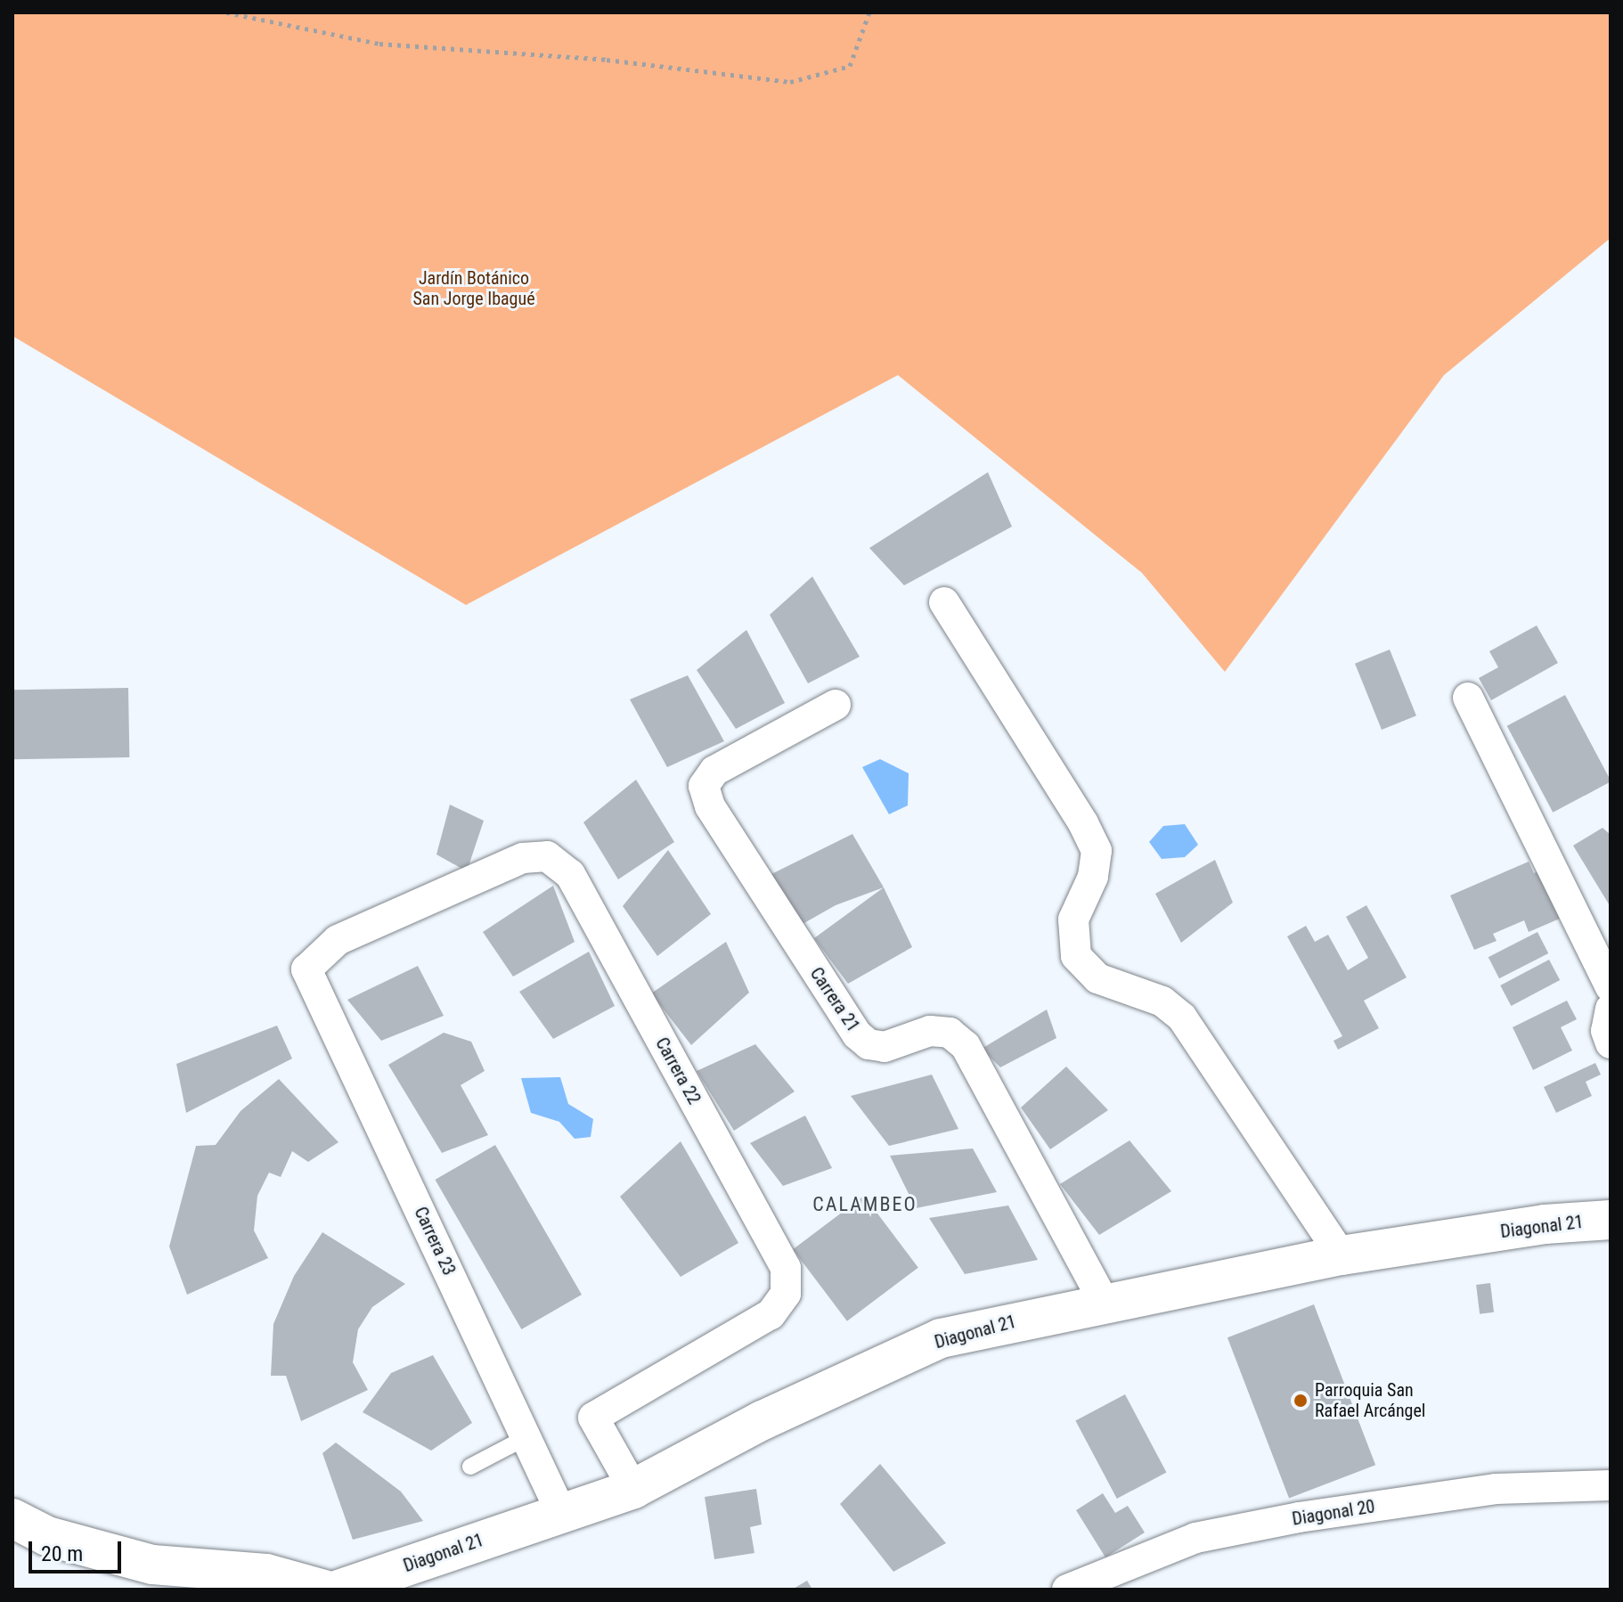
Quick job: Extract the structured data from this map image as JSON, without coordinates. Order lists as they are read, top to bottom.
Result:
{
  "streets": {
    "street": [
      "Carrera 21",
      "Carrera 22",
      "Diagonal 21",
      "Carrera 23",
      "Diagonal 20"
    ]
  },
  "crossings": [
    ["Carrera 21", "Diagonal 21"],
    ["Carrera 22", "Diagonal 21"],
    ["Carrera 22", "Carrera 23"],
    ["Diagonal 21", "Carrera 23"]
  ],
  "districts": ["CALAMBEO"],
  "parks": ["Jardín Botánico San Jorge Ibagué"],
  "places": ["Parroquia San Rafael Arcángel"],
  "scale_bar": "20 m"
}
